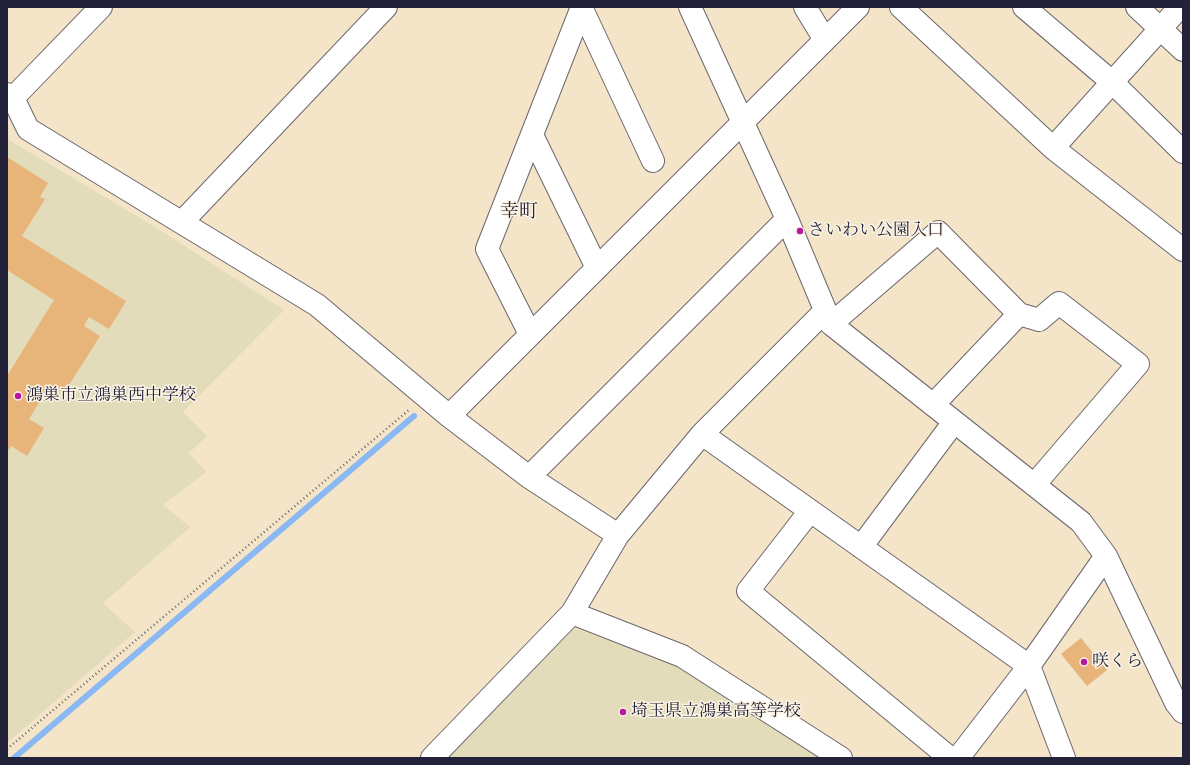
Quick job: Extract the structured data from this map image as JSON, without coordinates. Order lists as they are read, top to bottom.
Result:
{
  "districts": ["幸町"],
  "places": [
    "さいわい公園入口",
    "鴻巣市立鴻巣西中学校",
    "咲くら",
    "埼玉県立鴻巣高等学校"
  ]
}
